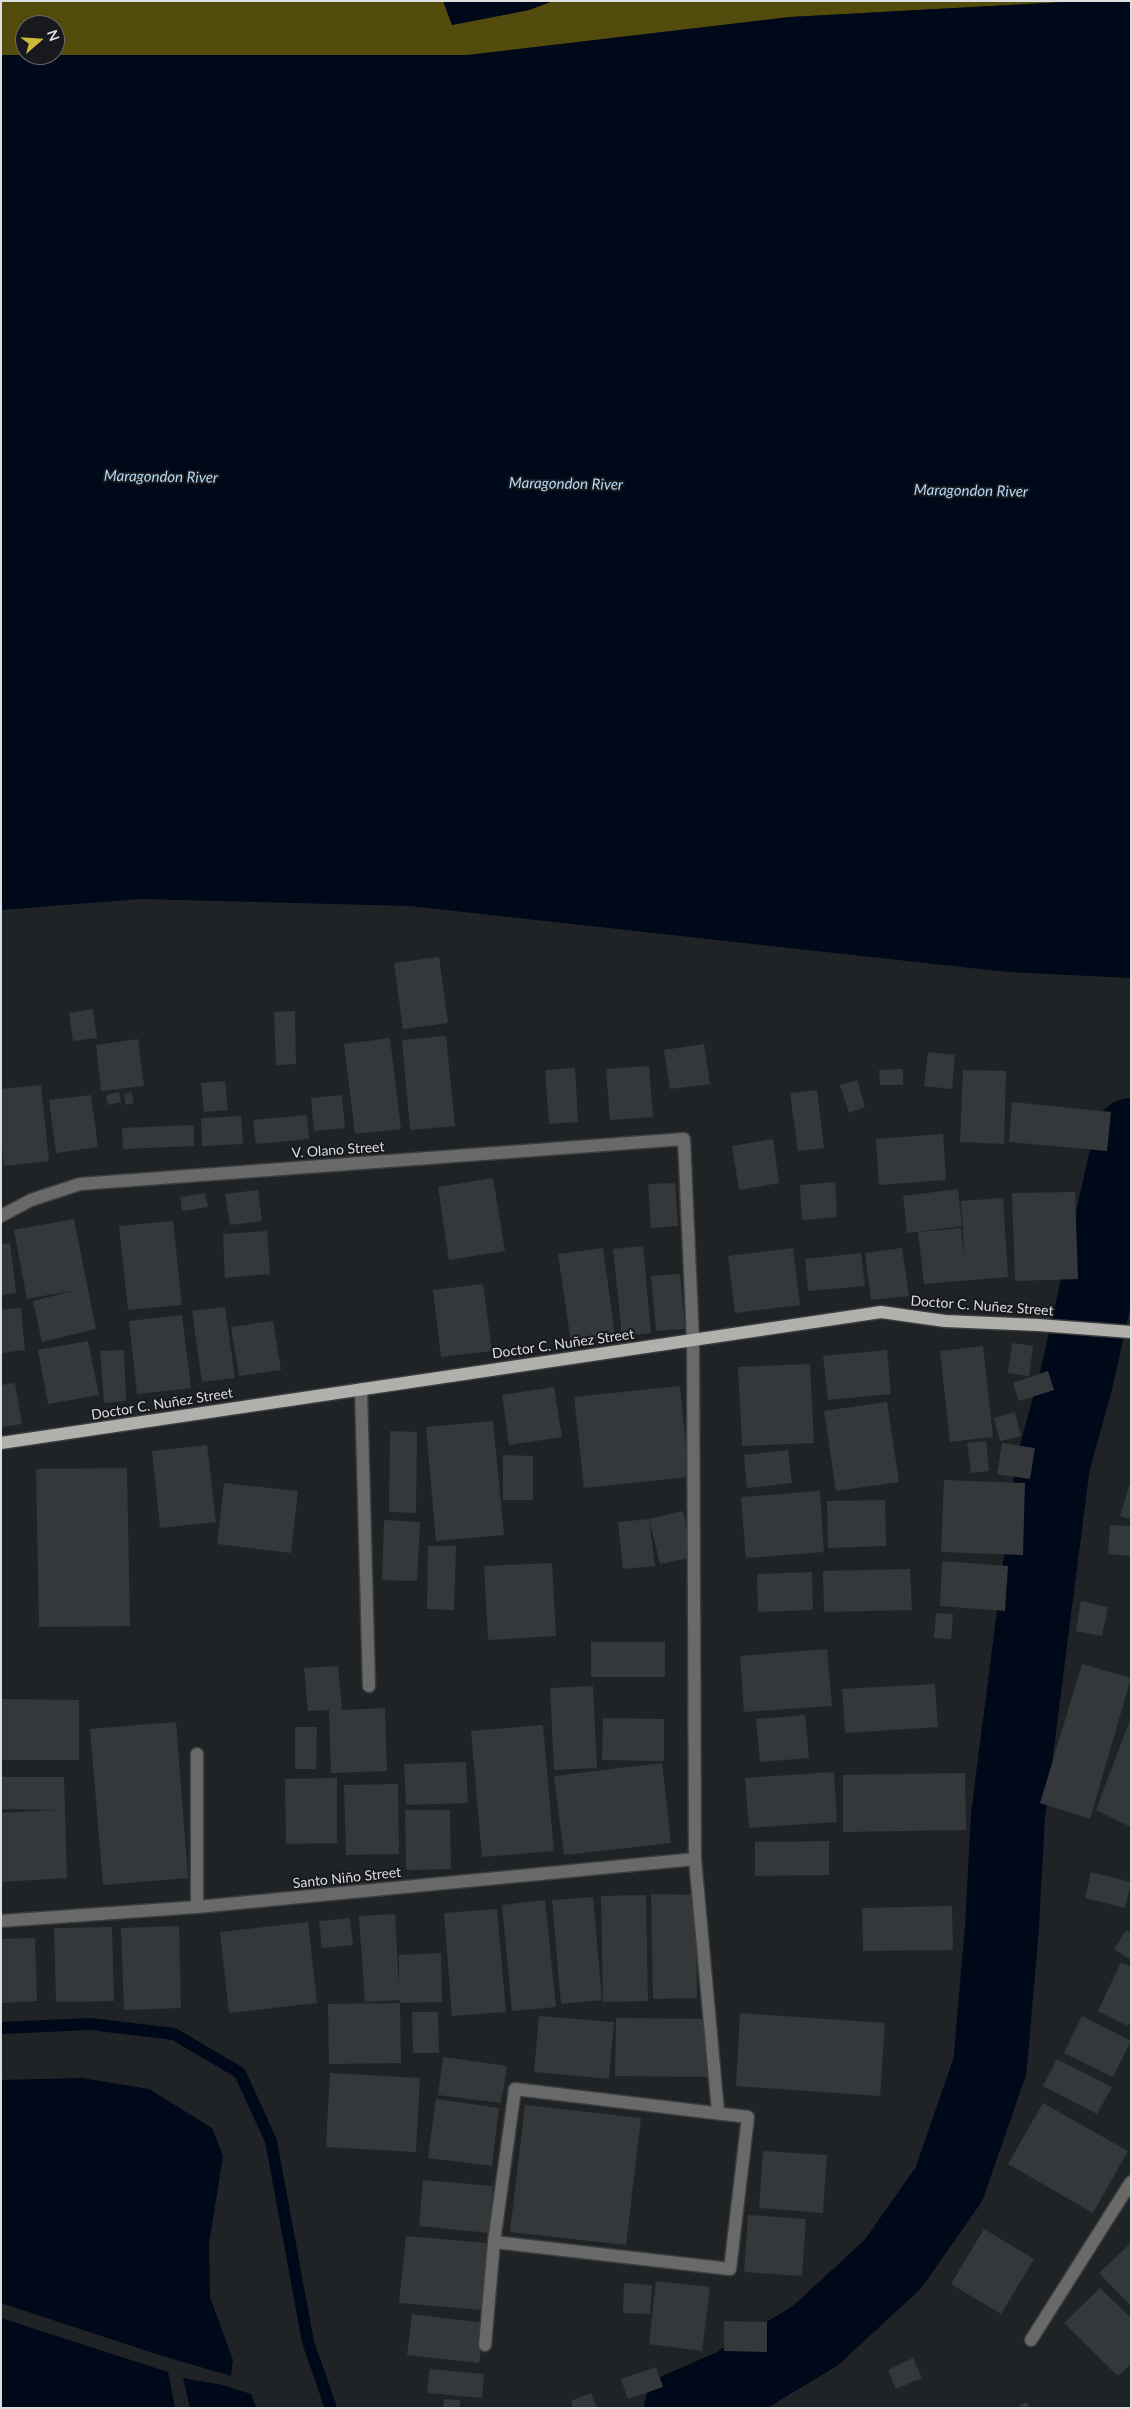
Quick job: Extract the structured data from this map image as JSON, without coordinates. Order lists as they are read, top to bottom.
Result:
{
  "streets": {
    "main road": ["Doctor C. Nuñez Street"],
    "street": ["V. Olano Street", "Santo Niño Street"]
  },
  "crossings": [
    ["V. Olano Street", "Doctor C. Nuñez Street"]
  ],
  "water": ["Maragondon River"],
  "north": "right"
}
